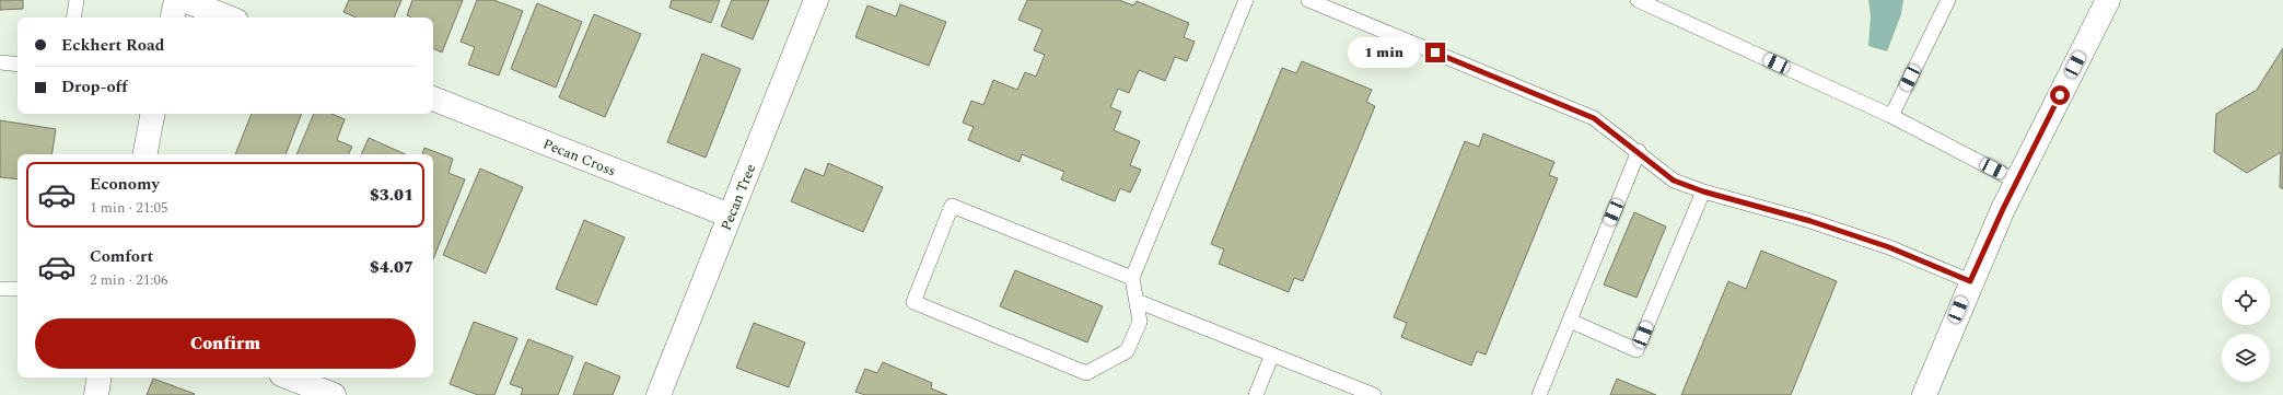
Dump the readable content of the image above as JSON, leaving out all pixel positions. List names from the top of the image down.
{
  "streets": {
    "street": ["Pecan Cross", "Pecan Tree"]
  },
  "crossings": [
    ["Pecan Cross", "Pecan Tree"]
  ],
  "page": {
    "banner": ["Eckhert Road", "Drop-off"],
    "bubble": "1 min",
    "list": [
      {
        "name": "Economy",
        "note": "1 min · 21:05",
        "value": "$3.01"
      },
      {
        "name": "Comfort",
        "note": "2 min · 21:06",
        "value": "$4.07"
      }
    ],
    "buttons": "Confirm"
  }
}
